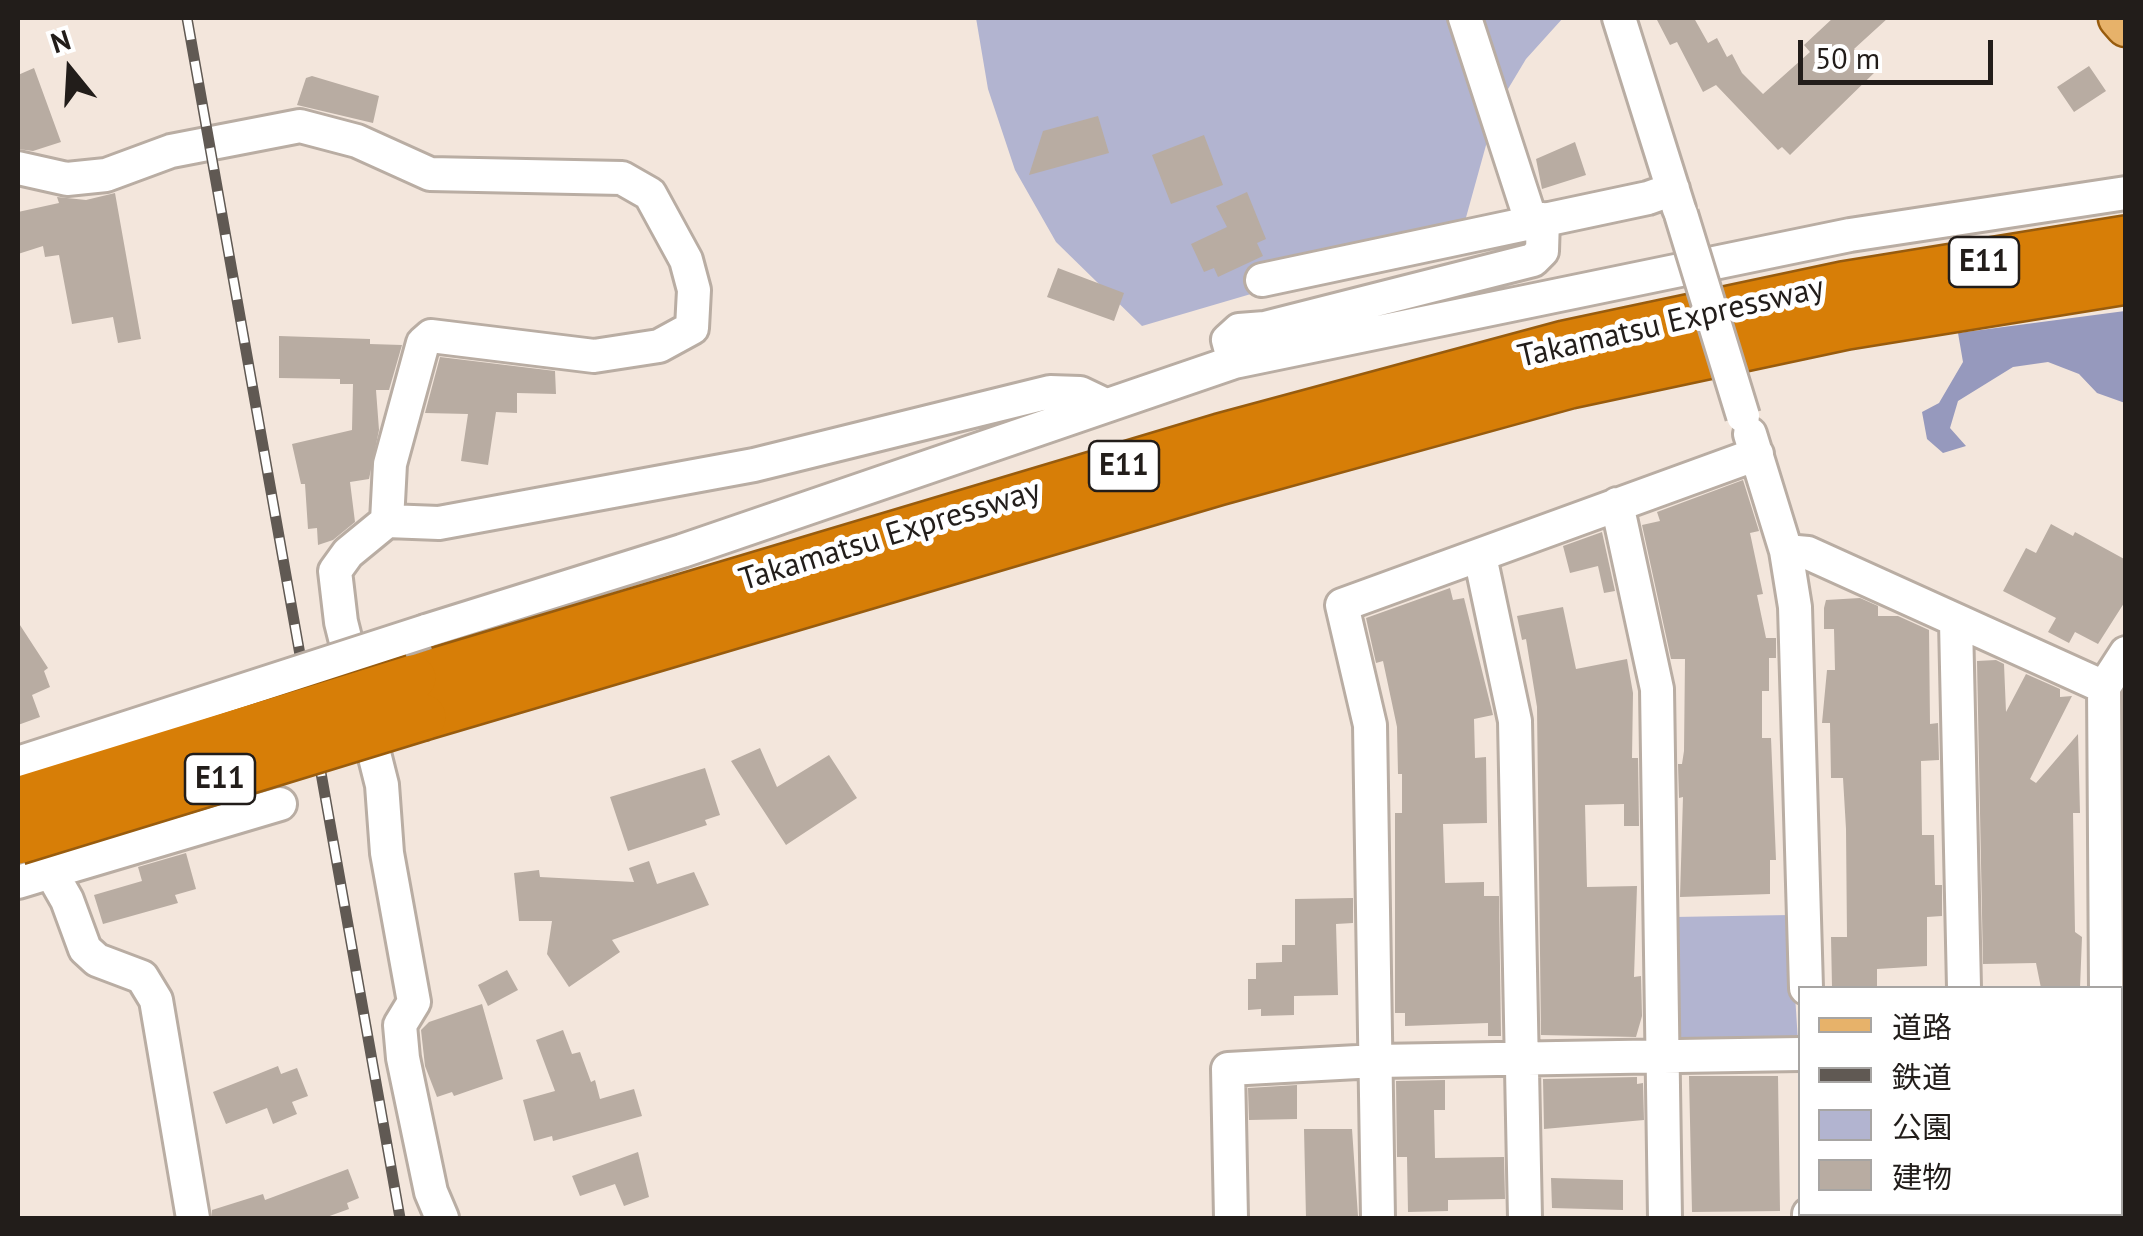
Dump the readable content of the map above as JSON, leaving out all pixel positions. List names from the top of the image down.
{
  "streets": {
    "highway": ["E11", "Takamatsu Expressway"]
  },
  "legend": [
    "道路",
    "鉄道",
    "公園",
    "建物"
  ],
  "scale_bar": "50 m",
  "north": "top"
}
